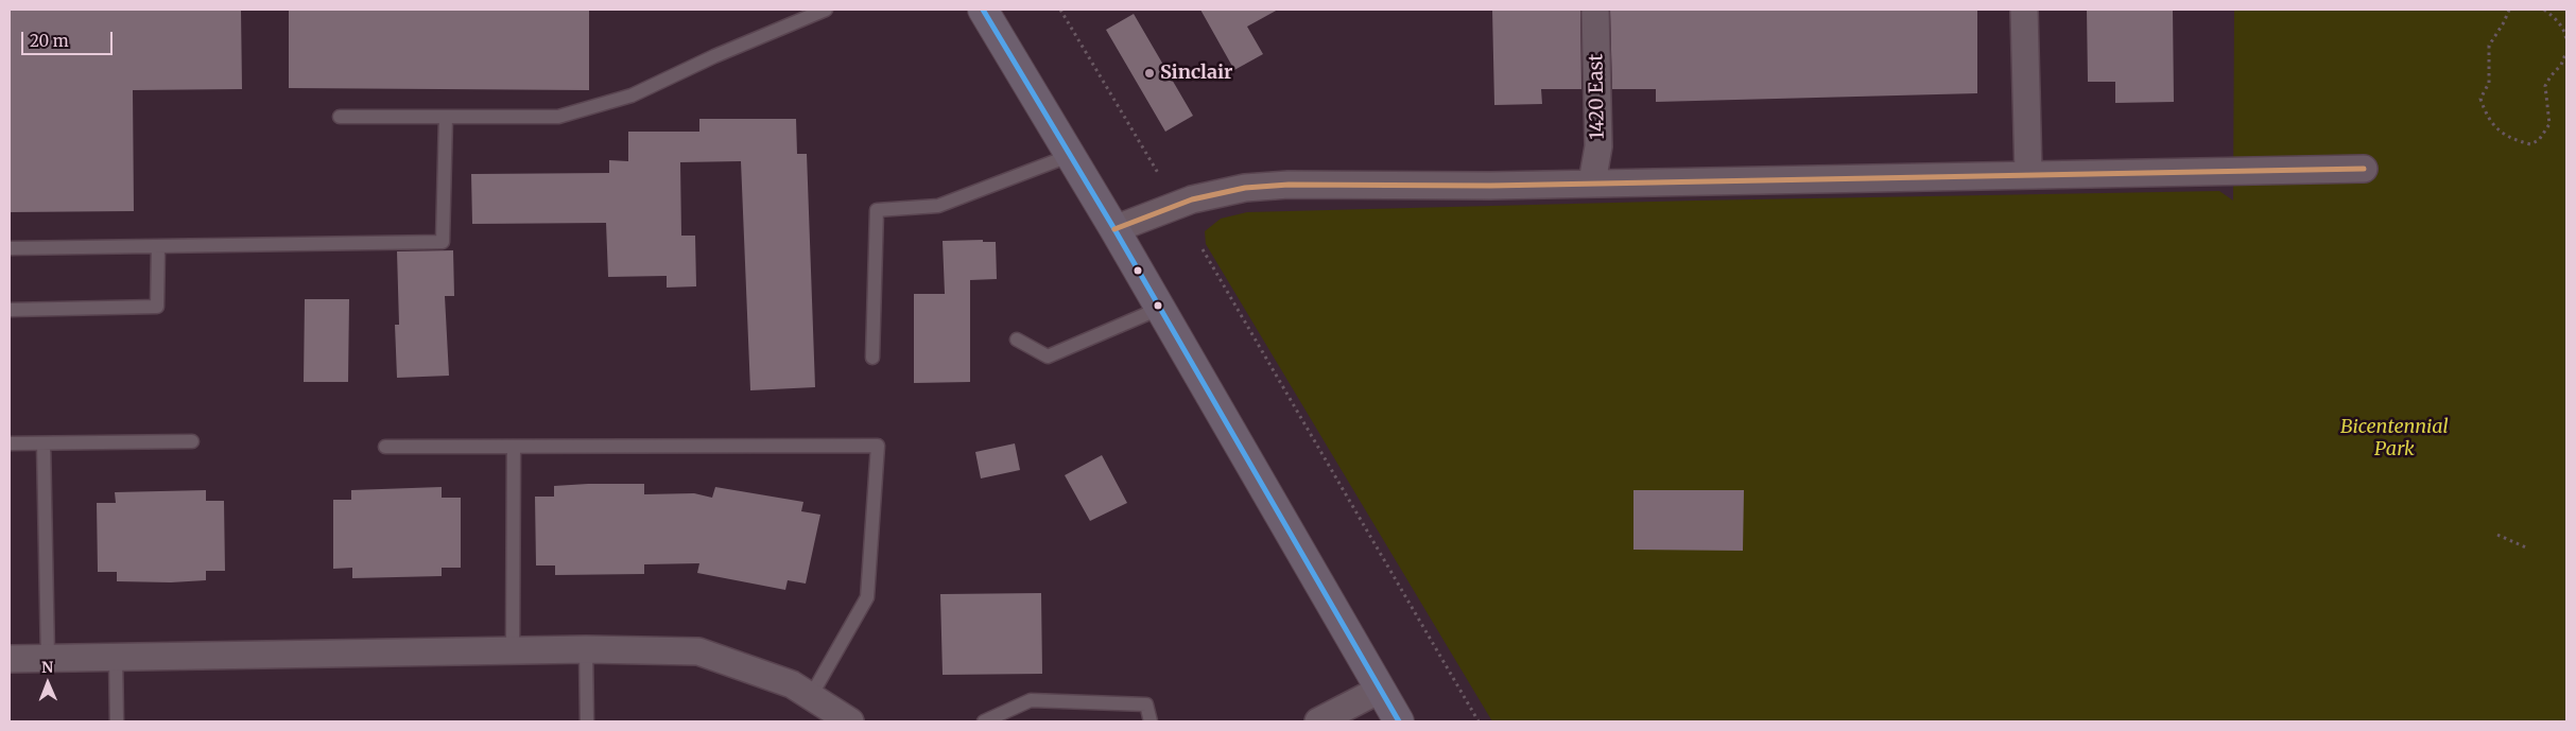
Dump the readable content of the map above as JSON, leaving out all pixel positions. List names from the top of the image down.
{
  "streets": {
    "street": ["1420 East"]
  },
  "parks": ["Bicentennial Park"],
  "places": ["Sinclair"],
  "scale_bar": "20 m",
  "north": "top"
}
